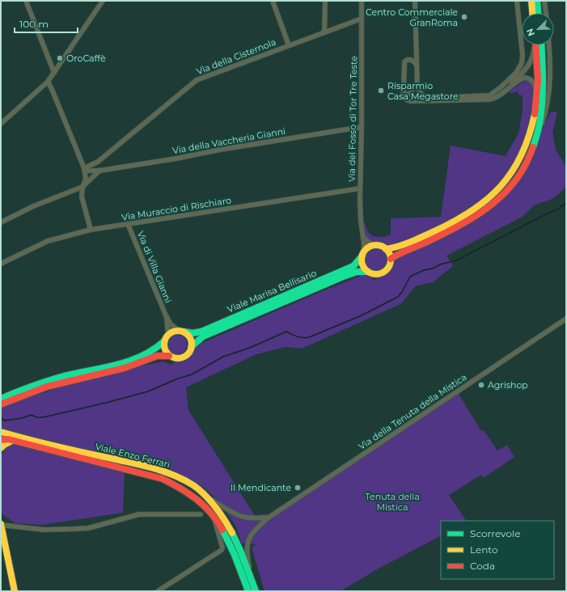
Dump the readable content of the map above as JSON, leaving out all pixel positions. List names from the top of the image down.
{
  "streets": {
    "main road": ["Viale Marisa Bellisario", "Viale Enzo Ferrari"],
    "street": [
      "Via della Cisternola",
      "Via del Fosso di Tor Tre Teste",
      "Via della Vaccheria Gianni",
      "Via Muraccio di Rischiaro",
      "Via di Villa Gianni",
      "Via della Tenuta della Mistica"
    ]
  },
  "crossings": [
    ["Via della Cisternola", "Via del Fosso di Tor Tre Teste"],
    ["Via della Cisternola", "Via della Vaccheria Gianni"],
    ["Via del Fosso di Tor Tre Teste", "Via della Vaccheria Gianni"],
    ["Via del Fosso di Tor Tre Teste", "Via Muraccio di Rischiaro"],
    ["Via del Fosso di Tor Tre Teste", "Viale Marisa Bellisario"],
    ["Via Muraccio di Rischiaro", "Via di Villa Gianni"],
    ["Via di Villa Gianni", "Viale Marisa Bellisario"],
    ["Via della Tenuta della Mistica", "Viale Enzo Ferrari"]
  ],
  "parks": ["Tenuta della Mistica"],
  "places": [
    "Centro Commerciale GranRoma",
    "OroCaffè",
    "Risparmio Casa Megastore",
    "Agrishop",
    "Il Mendicante"
  ],
  "legend": ["Scorrevole", "Lento", "Coda"],
  "scale_bar": "100 m",
  "north": "bottom left"
}
